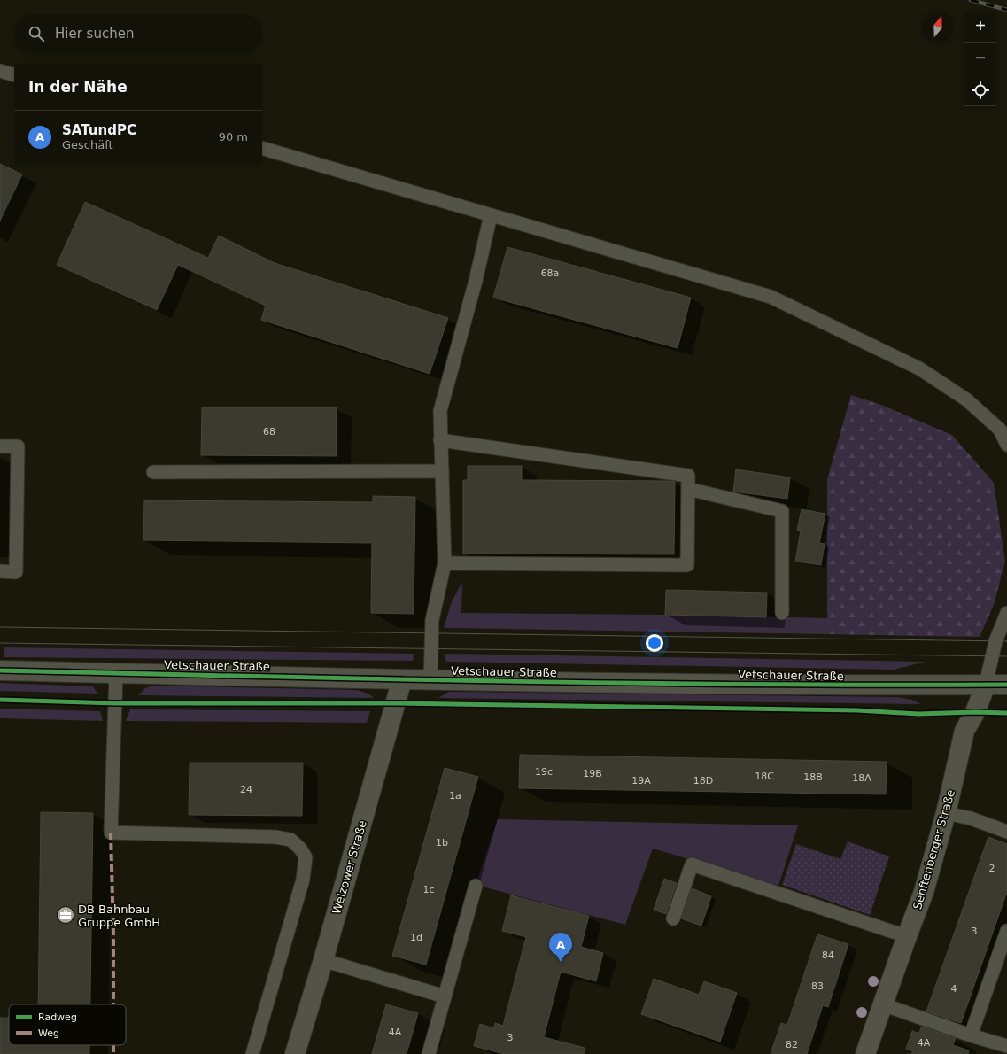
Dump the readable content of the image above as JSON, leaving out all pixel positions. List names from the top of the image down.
{
  "streets": {
    "street": ["Vetschauer Straße", "Senftenberger Straße", "Welzower Straße"]
  },
  "crossings": [
    ["Vetschauer Straße", "Senftenberger Straße"],
    ["Vetschauer Straße", "Welzower Straße"]
  ],
  "places": {
    "office": ["DB Bahnbau Gruppe GmbH"]
  },
  "house_numbers": [
    "68a",
    "68",
    "19c",
    "19B",
    "18C",
    "18B",
    "18A",
    "19A",
    "18D",
    "24",
    "1a",
    "1b",
    "2",
    "1c",
    "3",
    "1d",
    "84",
    "83",
    "4",
    "4A",
    "3",
    "4A",
    "82"
  ],
  "legend": ["Radweg", "Weg"],
  "north": "top",
  "page": {
    "map_buttons": ["+", "−"],
    "search": "Hier suchen",
    "heading": "In der Nähe",
    "list": [
      {
        "mark": "A",
        "name": "SATundPC",
        "note": "Geschäft",
        "value": "90 m"
      }
    ],
    "pins": "A"
  }
}
